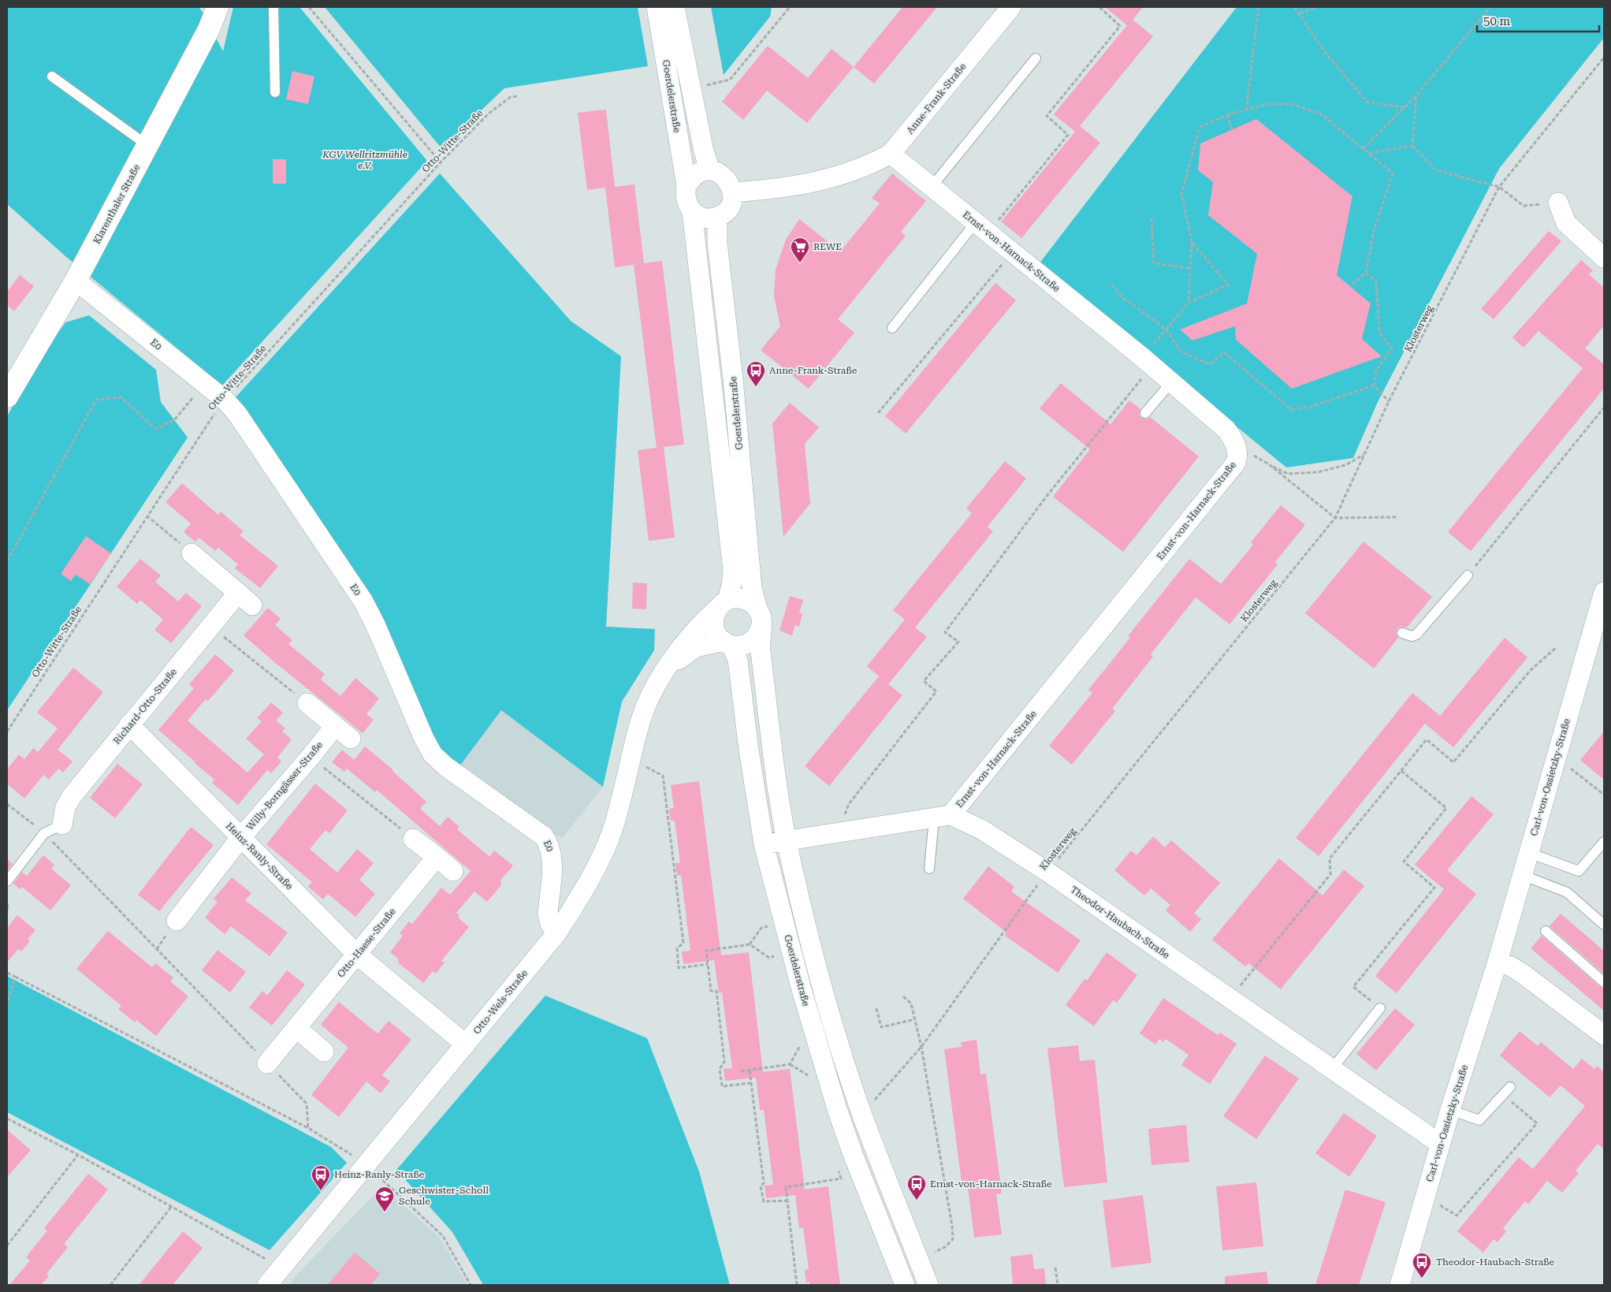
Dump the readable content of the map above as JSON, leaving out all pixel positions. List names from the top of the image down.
{
  "streets": {
    "main road": ["Klarenthaler Straße"],
    "street": [
      "Goerdelerstraße",
      "Anne-Frank-Straße",
      "Ernst-von-Harnack-Straße",
      "E0",
      "Richard-Otto-Straße",
      "Carl-von-Ossietzky-Straße",
      "Willy-Borngässer-Straße",
      "Heinz-Ranly-Straße",
      "Theodor-Haubach-Straße",
      "Otto-Haese-Straße",
      "Otto-Wels-Straße"
    ],
    "path": ["Otto-Witte-Straße", "Klosterweg"]
  },
  "crossings": [
    ["Goerdelerstraße", "Anne-Frank-Straße"],
    ["Goerdelerstraße", "Klosterweg"],
    ["Goerdelerstraße", "Otto-Wels-Straße"],
    ["Anne-Frank-Straße", "Ernst-von-Harnack-Straße"],
    ["Otto-Witte-Straße", "E0"],
    ["Klarenthaler Straße", "E0"],
    ["Ernst-von-Harnack-Straße", "Theodor-Haubach-Straße"],
    ["Klosterweg", "Theodor-Haubach-Straße"],
    ["E0", "Otto-Wels-Straße"],
    ["Richard-Otto-Straße", "Heinz-Ranly-Straße"],
    ["Carl-von-Ossietzky-Straße", "Theodor-Haubach-Straße"],
    ["Willy-Borngässer-Straße", "Heinz-Ranly-Straße"],
    ["Heinz-Ranly-Straße", "Otto-Haese-Straße"],
    ["Heinz-Ranly-Straße", "Otto-Wels-Straße"]
  ],
  "parks": ["KGV Wellritzmühle e.V."],
  "places": {
    "supermarket": ["REWE"],
    "bus stop": [
      "Anne-Frank-Straße",
      "Heinz-Ranly-Straße",
      "Ernst-von-Harnack-Straße",
      "Theodor-Haubach-Straße"
    ],
    "school or university": ["Geschwister-Scholl Schule"]
  },
  "scale_bar": "50 m"
}
